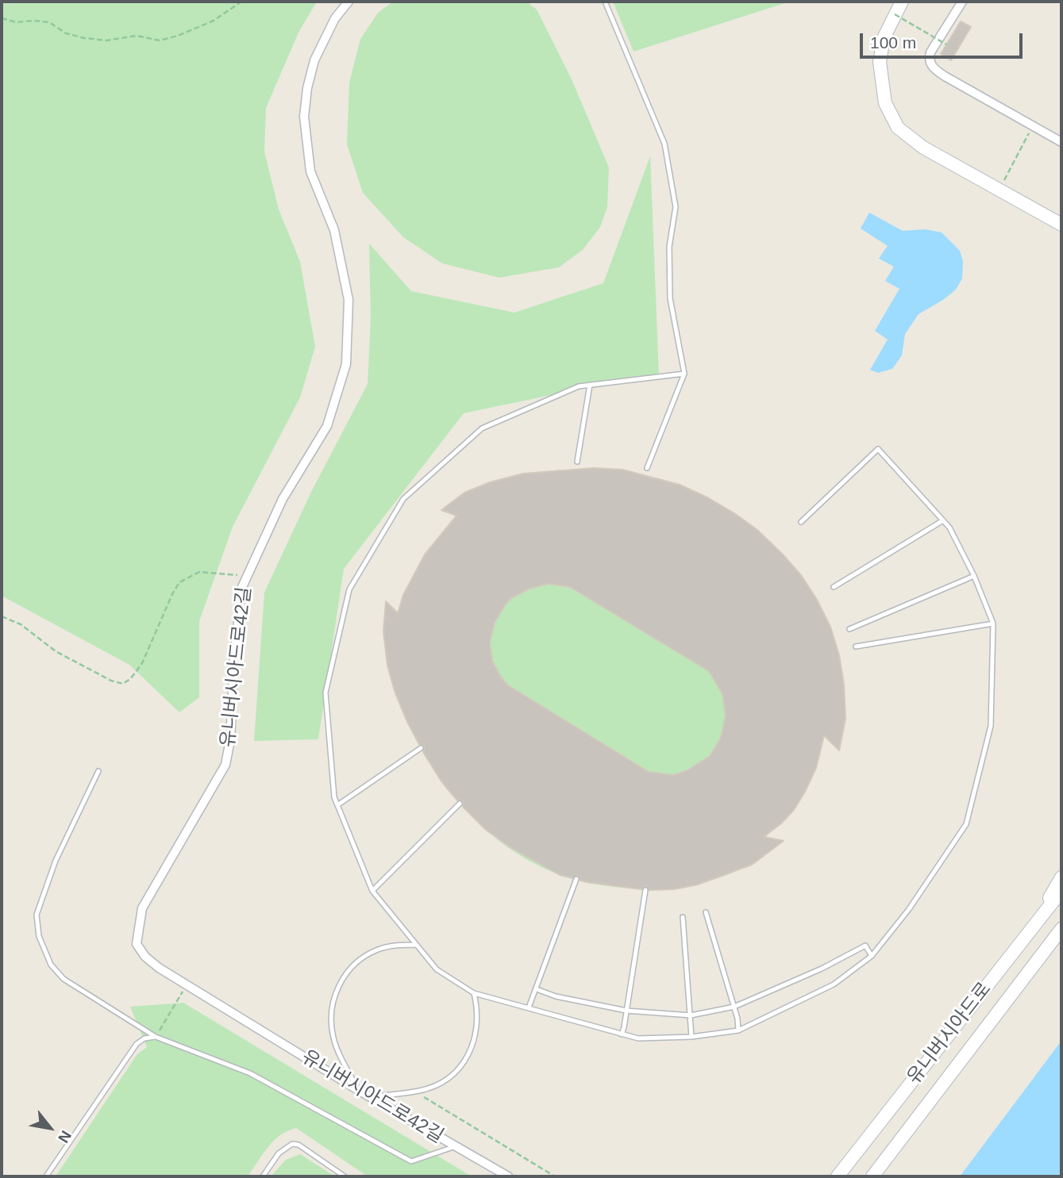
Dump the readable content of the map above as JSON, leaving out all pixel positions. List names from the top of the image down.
{
  "streets": {
    "main road": ["유니버시아드로"],
    "street": ["유니버시아드로42길"]
  },
  "scale_bar": "100 m",
  "north": "bottom right"
}
